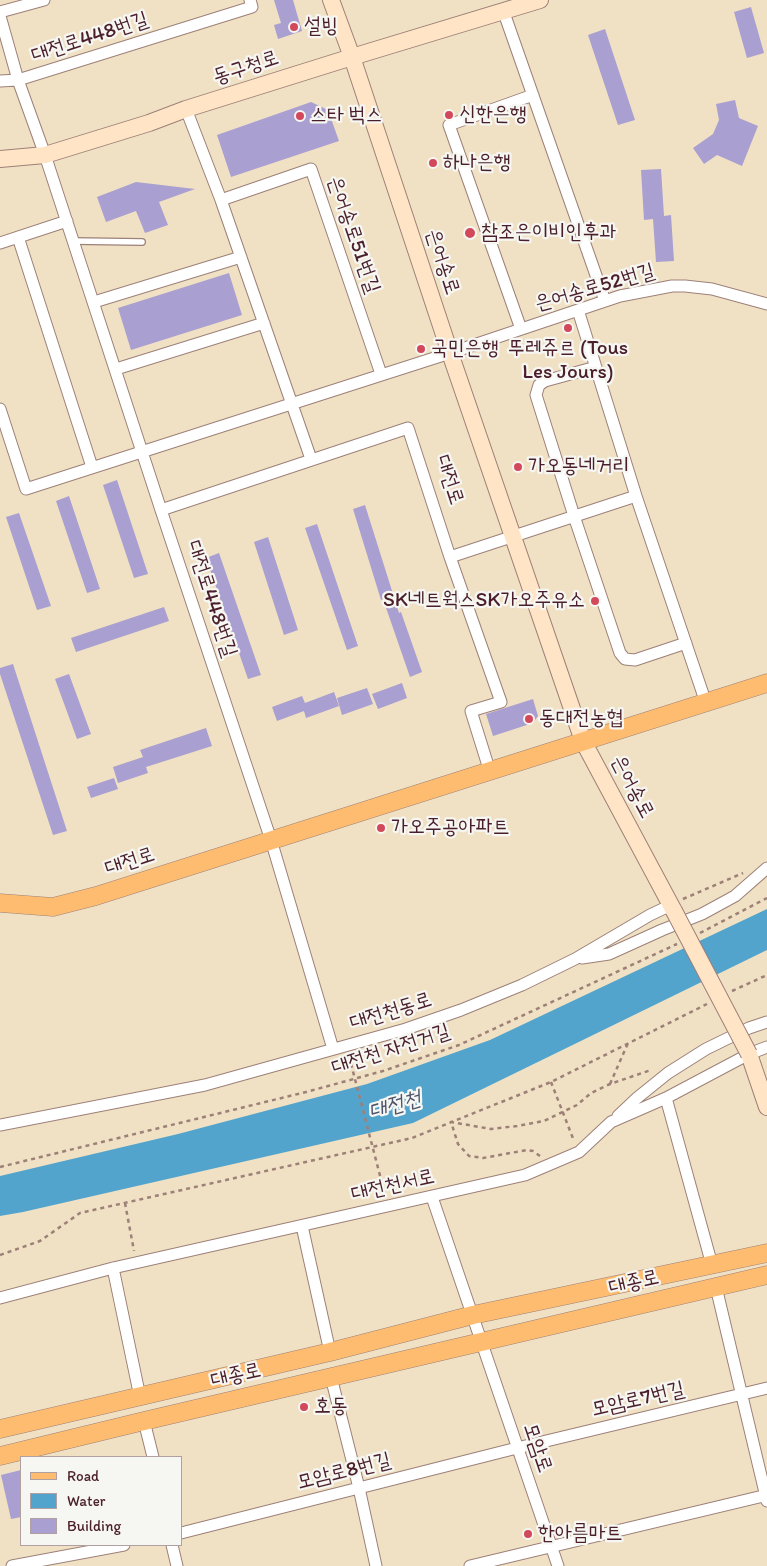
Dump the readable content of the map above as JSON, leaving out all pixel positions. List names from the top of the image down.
{
  "streets": {
    "main road": [
      "동구청로",
      "은어송로",
      "대전로",
      "대종로"
    ],
    "street": [
      "대전로448번길",
      "은어송로51번길",
      "은어송로52번길",
      "대전천동로",
      "대전천서로",
      "모암로7번길",
      "모암로",
      "모암로8번길"
    ],
    "path": ["대전천 자전거길"]
  },
  "crossings": [
    ["대전로448번길", "동구청로"],
    ["대전로448번길", "대전로"],
    ["동구청로", "은어송로"],
    ["은어송로", "은어송로52번길"],
    ["은어송로", "대전로"],
    ["은어송로", "대전천동로"],
    ["은어송로", "대전천서로"],
    ["대종로", "모암로"],
    ["모암로7번길", "모암로"],
    ["모암로7번길", "모암로8번길"],
    ["모암로", "모암로8번길"]
  ],
  "water": ["대전천"],
  "places": [
    "설빙",
    "신한은행",
    "스타 벅스",
    "하나은행",
    "참조은이비인후과",
    "뚜레쥬르 (Tous Les Jours)",
    "국민은행",
    "가오동네거리",
    "SK네트웍스SK가오주유소",
    "동대전농협",
    "가오주공아파트",
    "호동",
    "한아름마트"
  ],
  "legend": ["Road", "Water", "Building"]
}
